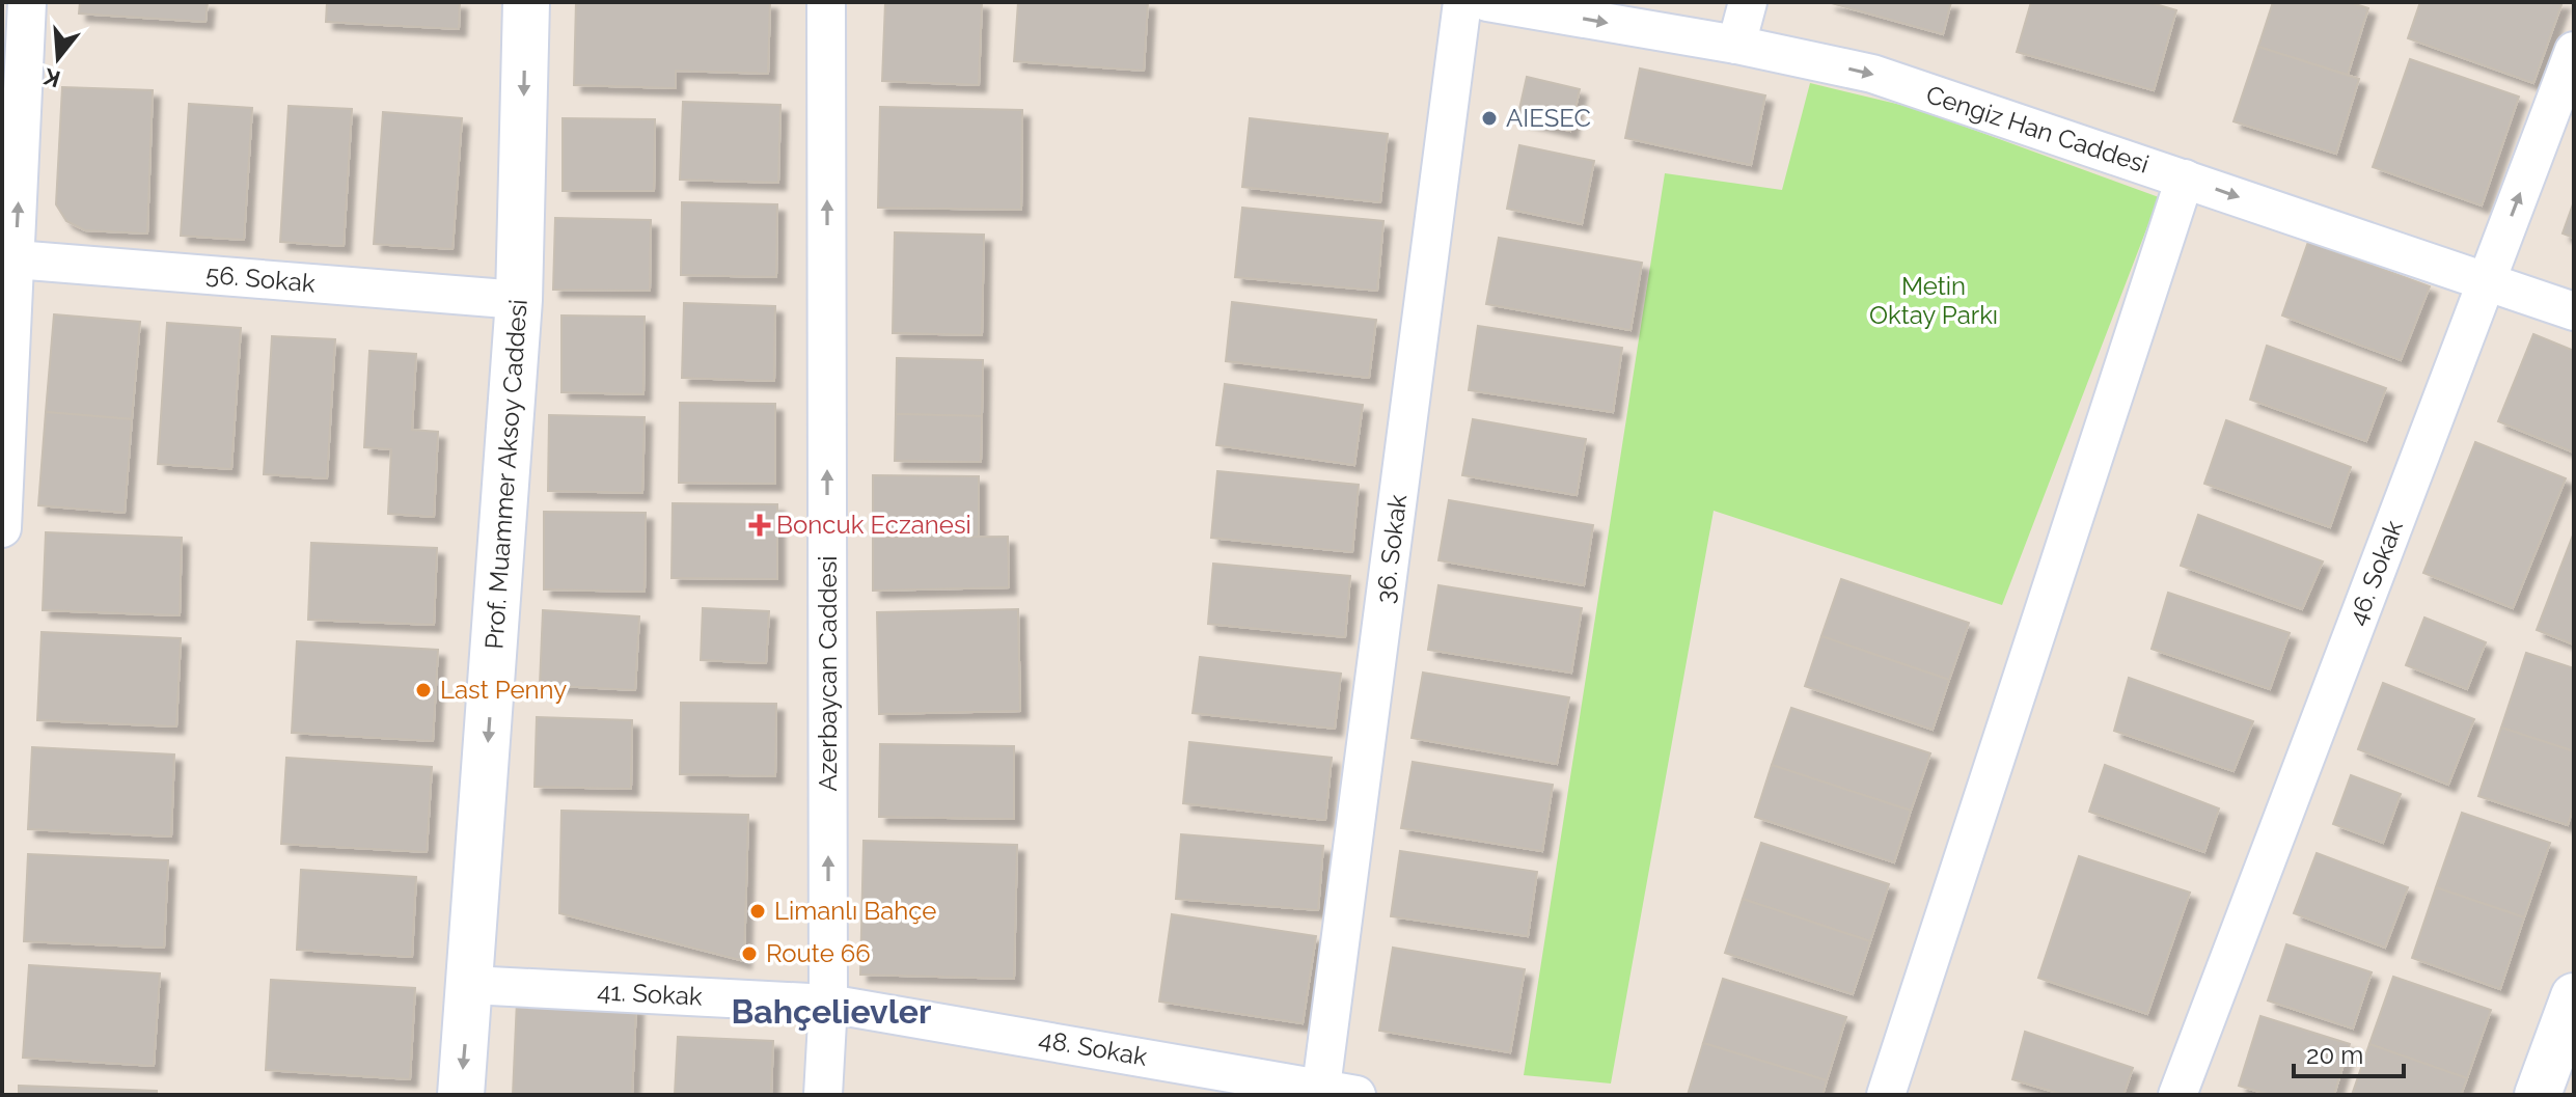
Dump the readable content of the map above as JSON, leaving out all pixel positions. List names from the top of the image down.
{
  "streets": {
    "street": [
      "Cengiz Han Caddesi",
      "56. Sokak",
      "Prof. Muammer Aksoy Caddesi",
      "36. Sokak",
      "46. Sokak",
      "Azerbaycan Caddesi",
      "41. Sokak",
      "48. Sokak"
    ]
  },
  "crossings": [
    ["Cengiz Han Caddesi", "46. Sokak"],
    ["56. Sokak", "Prof. Muammer Aksoy Caddesi"],
    ["Prof. Muammer Aksoy Caddesi", "41. Sokak"],
    ["36. Sokak", "48. Sokak"],
    ["Azerbaycan Caddesi", "41. Sokak"],
    ["Azerbaycan Caddesi", "48. Sokak"],
    ["41. Sokak", "48. Sokak"]
  ],
  "one_way": ["Cengiz Han Caddesi", "Prof. Muammer Aksoy Caddesi", "Azerbaycan Caddesi"],
  "districts": ["Bahçelievler"],
  "parks": ["Metin Oktay Parkı"],
  "places": {
    "other": [
      "AIESEC",
      "Last Penny",
      "Limanlı Bahçe",
      "Route 66"
    ],
    "health": ["Boncuk Eczanesi"]
  },
  "scale_bar": "20 m",
  "north": "bottom"
}
